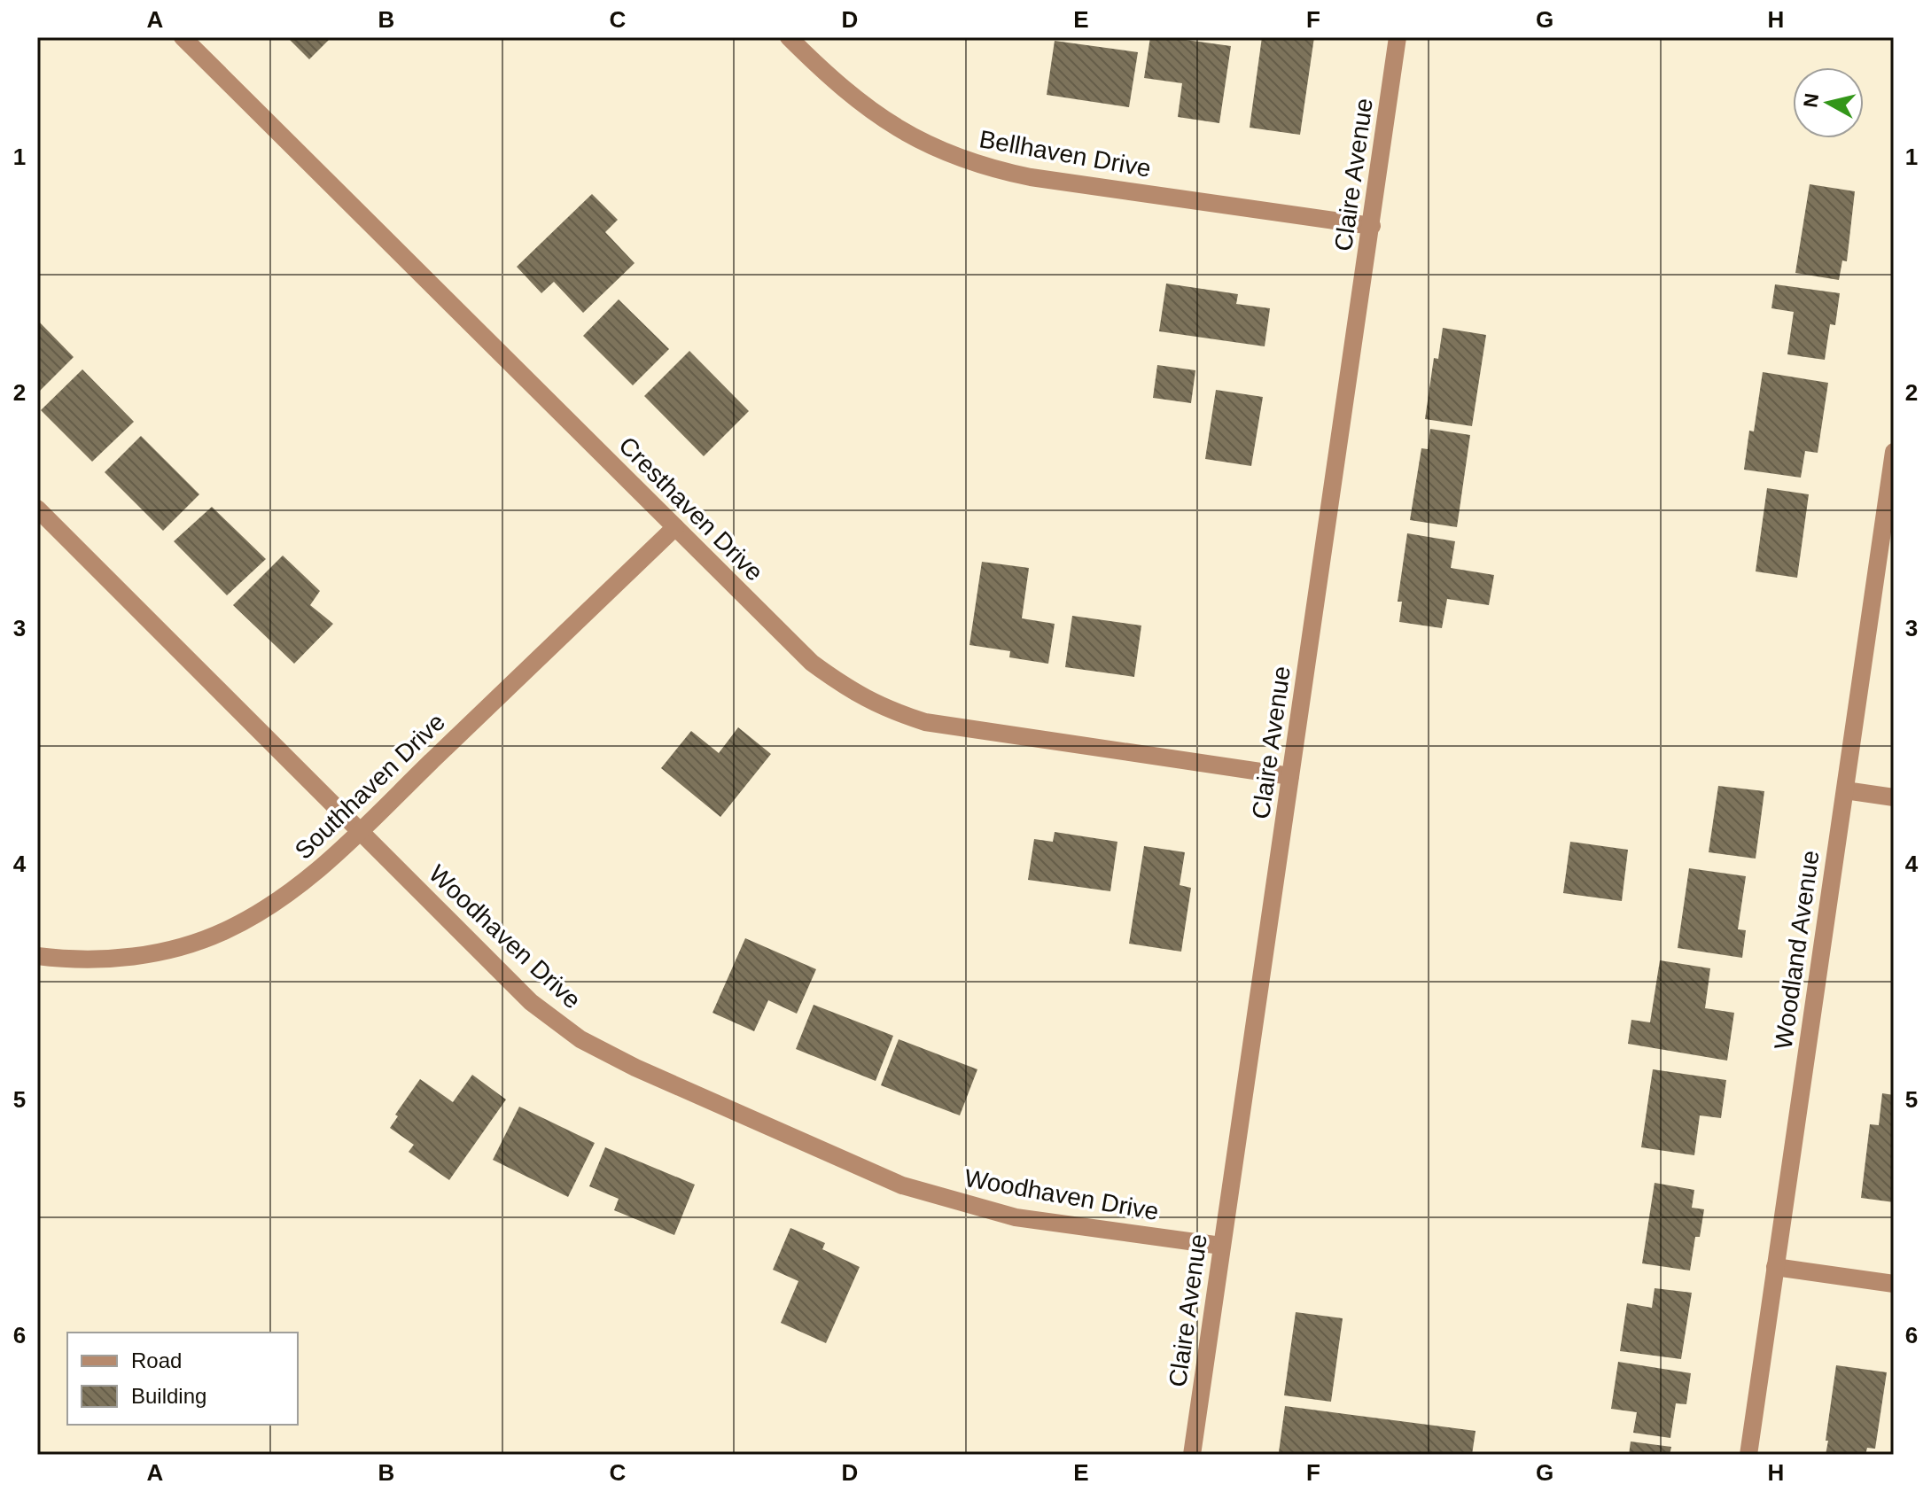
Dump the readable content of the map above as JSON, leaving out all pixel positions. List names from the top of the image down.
{
  "streets": {
    "street": [
      "Bellhaven Drive",
      "Claire Avenue",
      "Cresthaven Drive",
      "Southhaven Drive",
      "Woodhaven Drive",
      "Woodland Avenue"
    ]
  },
  "crossings": [
    ["Bellhaven Drive", "Claire Avenue"],
    ["Claire Avenue", "Cresthaven Drive"],
    ["Claire Avenue", "Woodhaven Drive"],
    ["Cresthaven Drive", "Southhaven Drive"],
    ["Southhaven Drive", "Woodhaven Drive"]
  ],
  "legend": ["Road", "Building"],
  "north": "left",
  "grid": {
    "columns": [
      "A",
      "B",
      "C",
      "D",
      "E",
      "F",
      "G",
      "H"
    ],
    "rows": [
      "1",
      "2",
      "3",
      "4",
      "5",
      "6"
    ]
  }
}
